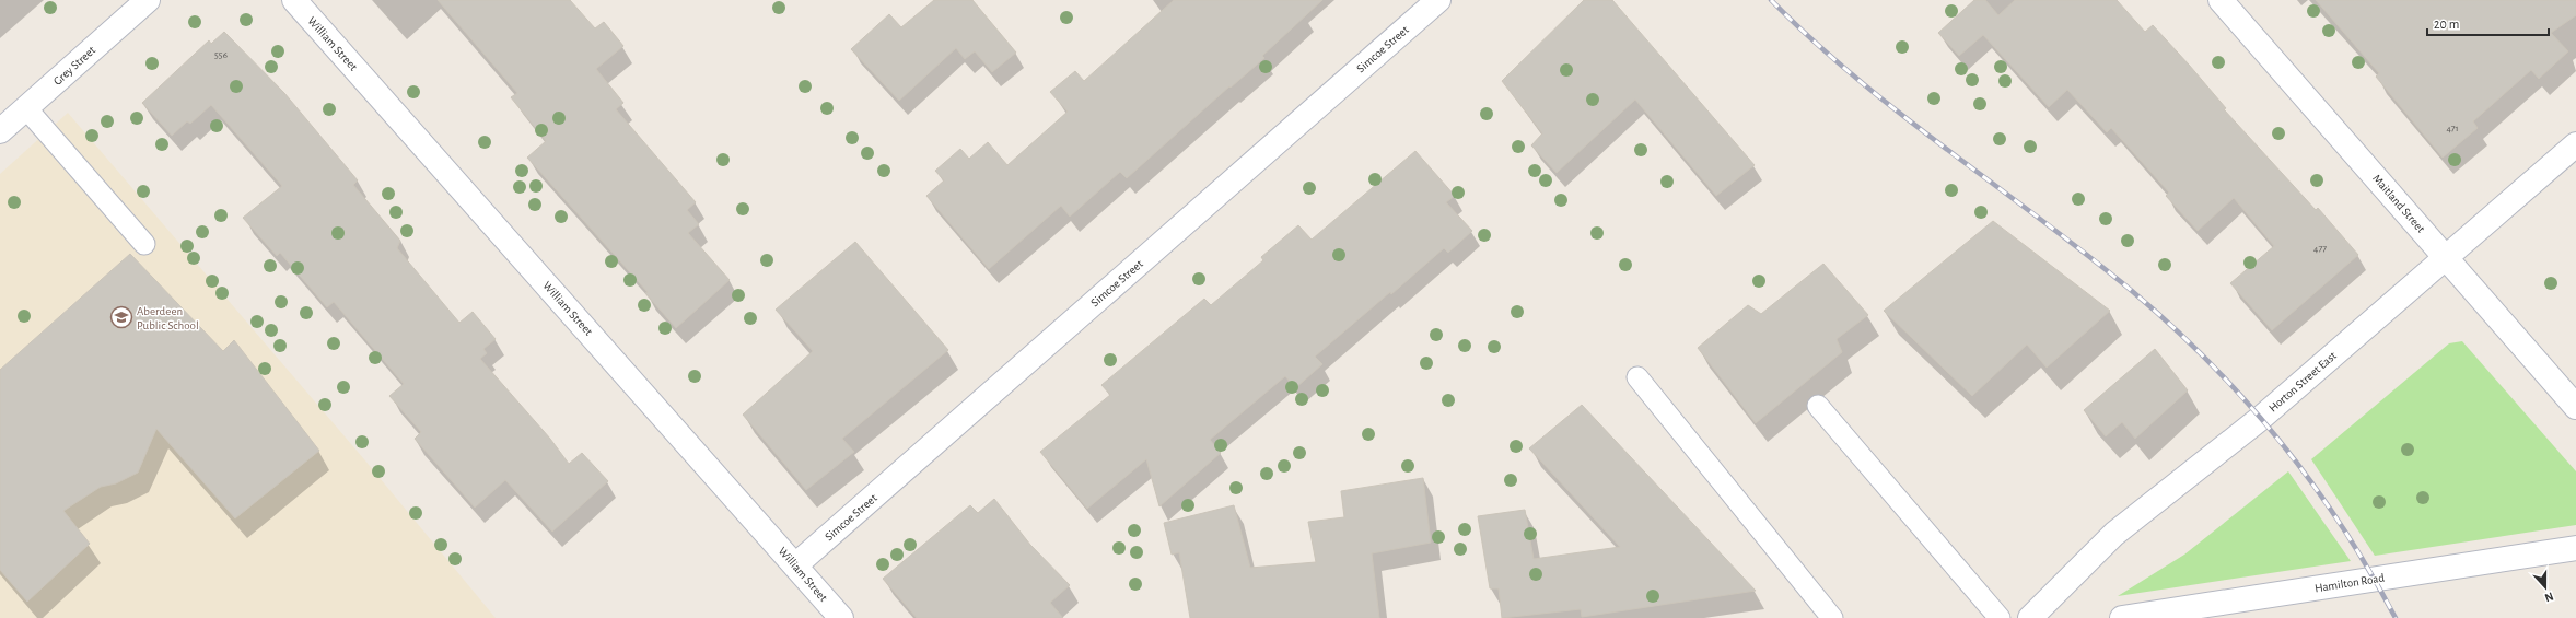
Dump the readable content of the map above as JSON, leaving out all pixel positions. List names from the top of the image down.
{
  "streets": {
    "street": [
      "William Street",
      "Simcoe Street",
      "Grey Street",
      "Maitland Street",
      "Horton Street East",
      "Hamilton Road"
    ]
  },
  "crossings": [
    ["William Street", "Simcoe Street"],
    ["Maitland Street", "Horton Street East"]
  ],
  "places": {
    "school or university": ["Aberdeen Public School"]
  },
  "house_numbers": ["556", "471", "477"],
  "scale_bar": "20 m",
  "north": "bottom"
}
